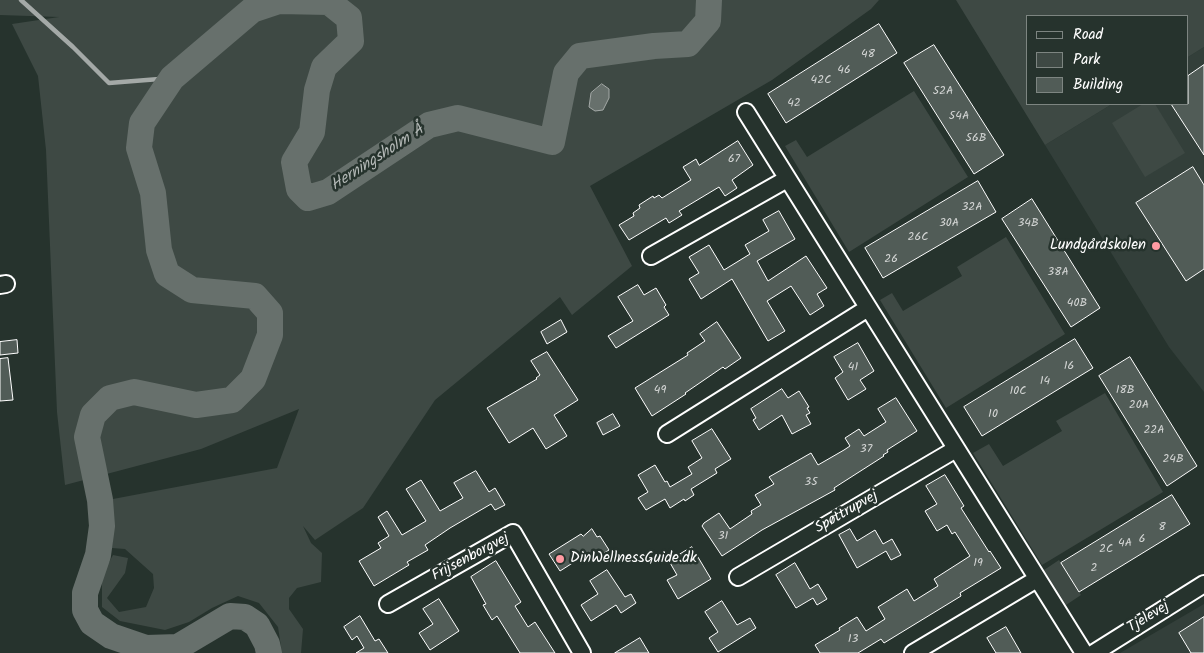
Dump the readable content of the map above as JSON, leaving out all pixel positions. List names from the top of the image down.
{
  "streets": {
    "street": ["Spøttrupvej", "Frijsenborgvej", "Tjelevej"]
  },
  "water": ["Herningsholm Å"],
  "places": ["Lundgårdskolen", "DinWellnessGuide.dk"],
  "house_numbers": [
    "48",
    "46",
    "42C",
    "52A",
    "42",
    "54A",
    "56B",
    "67",
    "32A",
    "30A",
    "34B",
    "26C",
    "26",
    "38A",
    "40B",
    "16",
    "41",
    "14",
    "49",
    "18B",
    "10C",
    "20A",
    "10",
    "22A",
    "37",
    "24B",
    "35",
    "8",
    "31",
    "6",
    "4A",
    "2C",
    "19",
    "2",
    "13"
  ],
  "legend": ["Road", "Park", "Building"]
}
